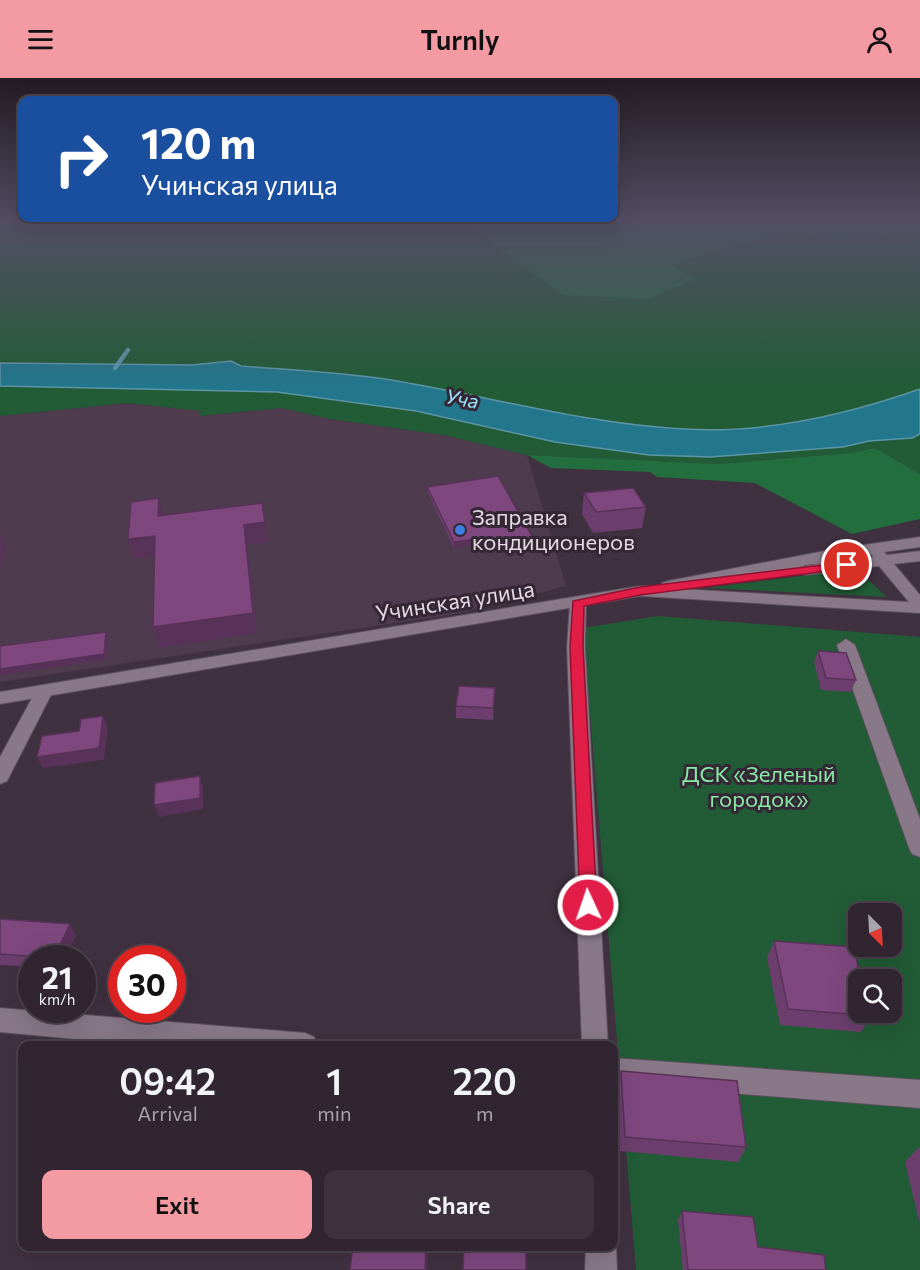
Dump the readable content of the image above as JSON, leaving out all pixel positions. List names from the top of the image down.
{
  "streets": {
    "street": ["Учинская улица"]
  },
  "water": ["Уча"],
  "parks": ["ДСК «Зеленый городок»"],
  "places": ["Заправка кондиционеров"],
  "north": "bottom right",
  "page": {
    "header": "Turnly",
    "turn": ["120 m", "Учинская улица"],
    "speed": "21 km/h",
    "limit": "30",
    "eta": [
      "09:42",
      "Arrival",
      "1",
      "min",
      "220",
      "m"
    ],
    "buttons": ["Exit", "Share"]
  }
}
